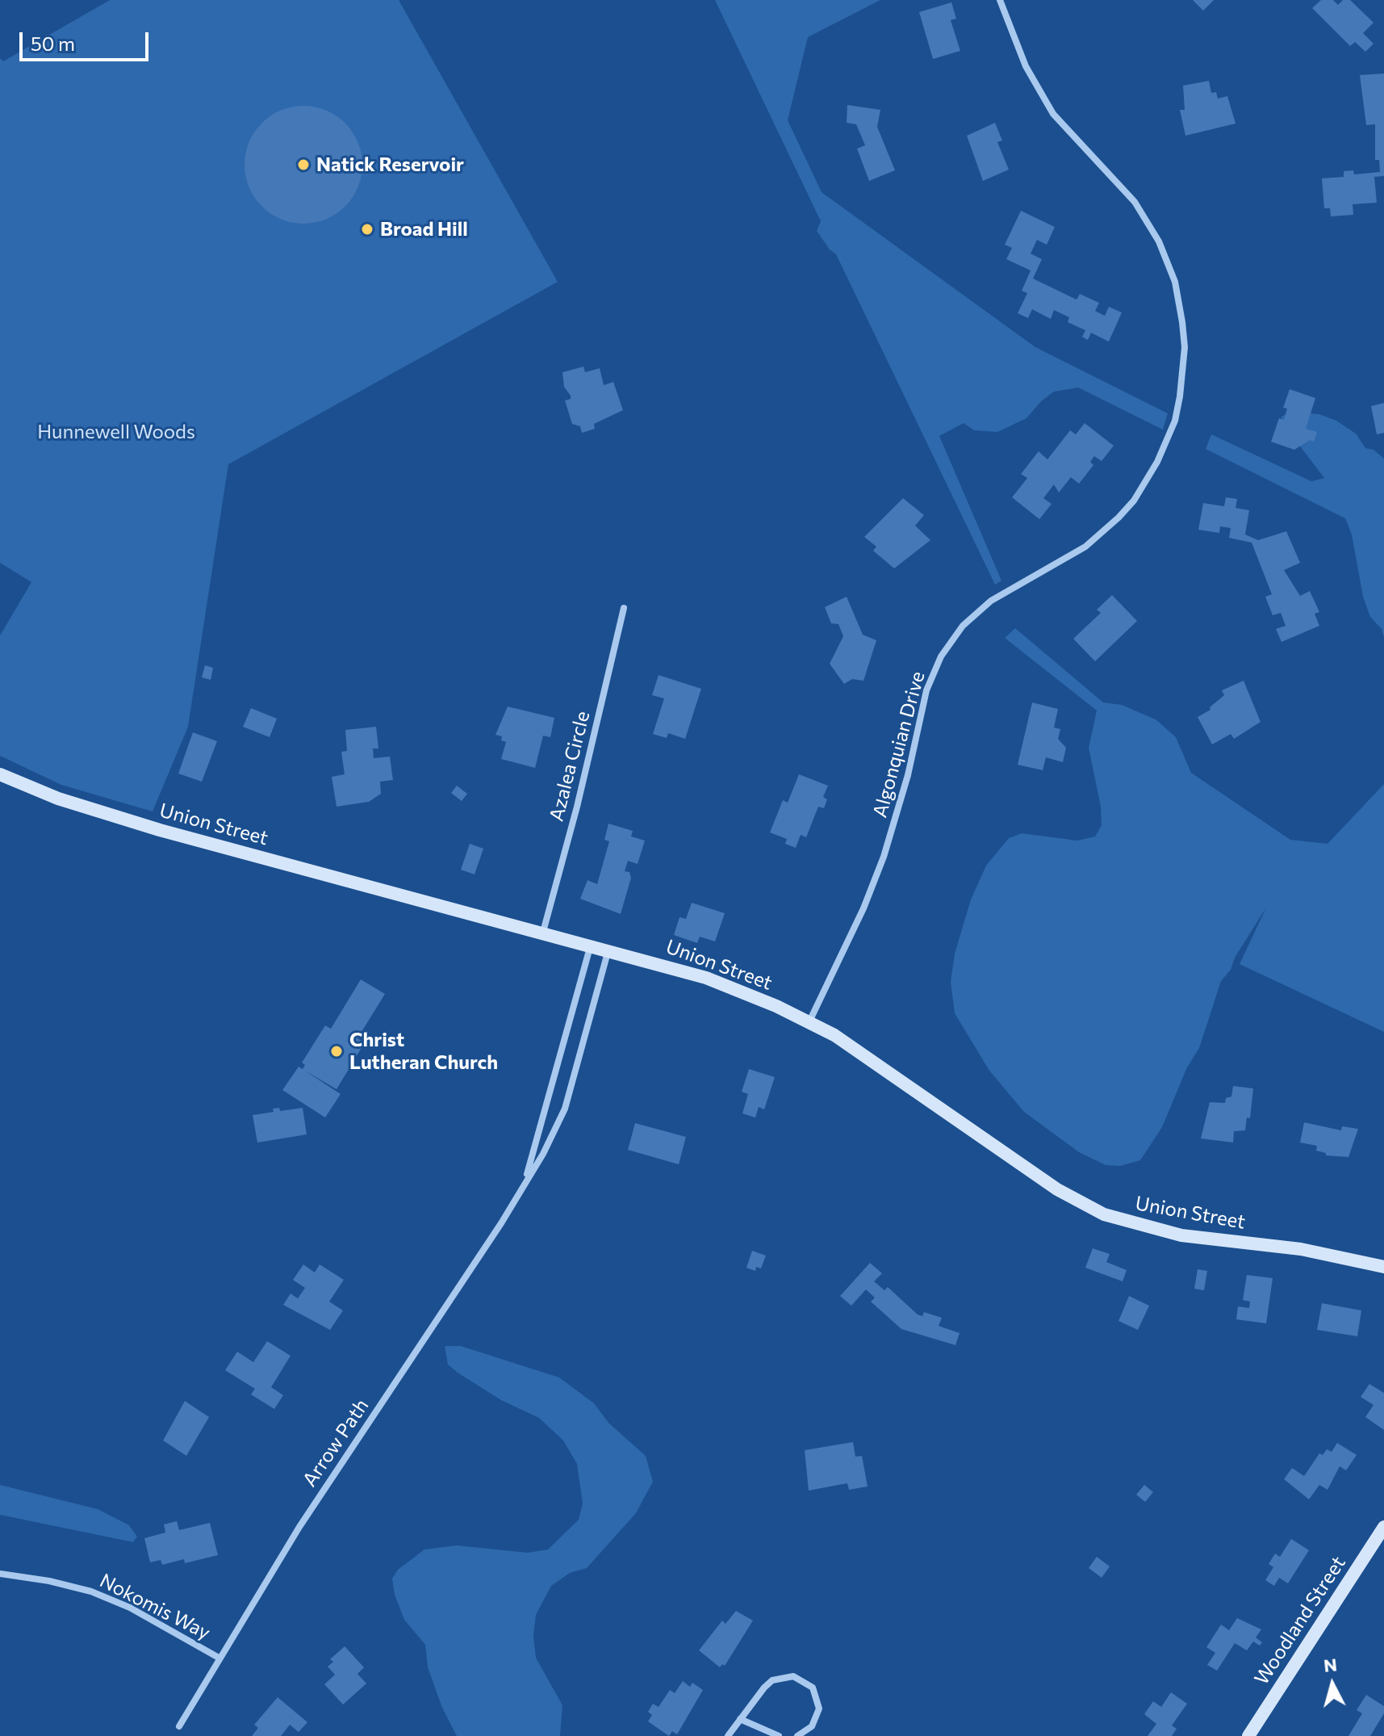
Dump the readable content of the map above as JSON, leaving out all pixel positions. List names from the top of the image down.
{
  "streets": {
    "street": [
      "Algonquian Drive",
      "Azalea Circle",
      "Union Street",
      "Arrow Path",
      "Nokomis Way",
      "Woodland Street"
    ]
  },
  "crossings": [
    ["Algonquian Drive", "Union Street"],
    ["Azalea Circle", "Union Street"],
    ["Union Street", "Arrow Path"],
    ["Arrow Path", "Nokomis Way"]
  ],
  "parks": ["Hunnewell Woods"],
  "places": ["Natick Reservoir", "Broad Hill", "Christ Lutheran Church"],
  "scale_bar": "50 m",
  "north": "top"
}
